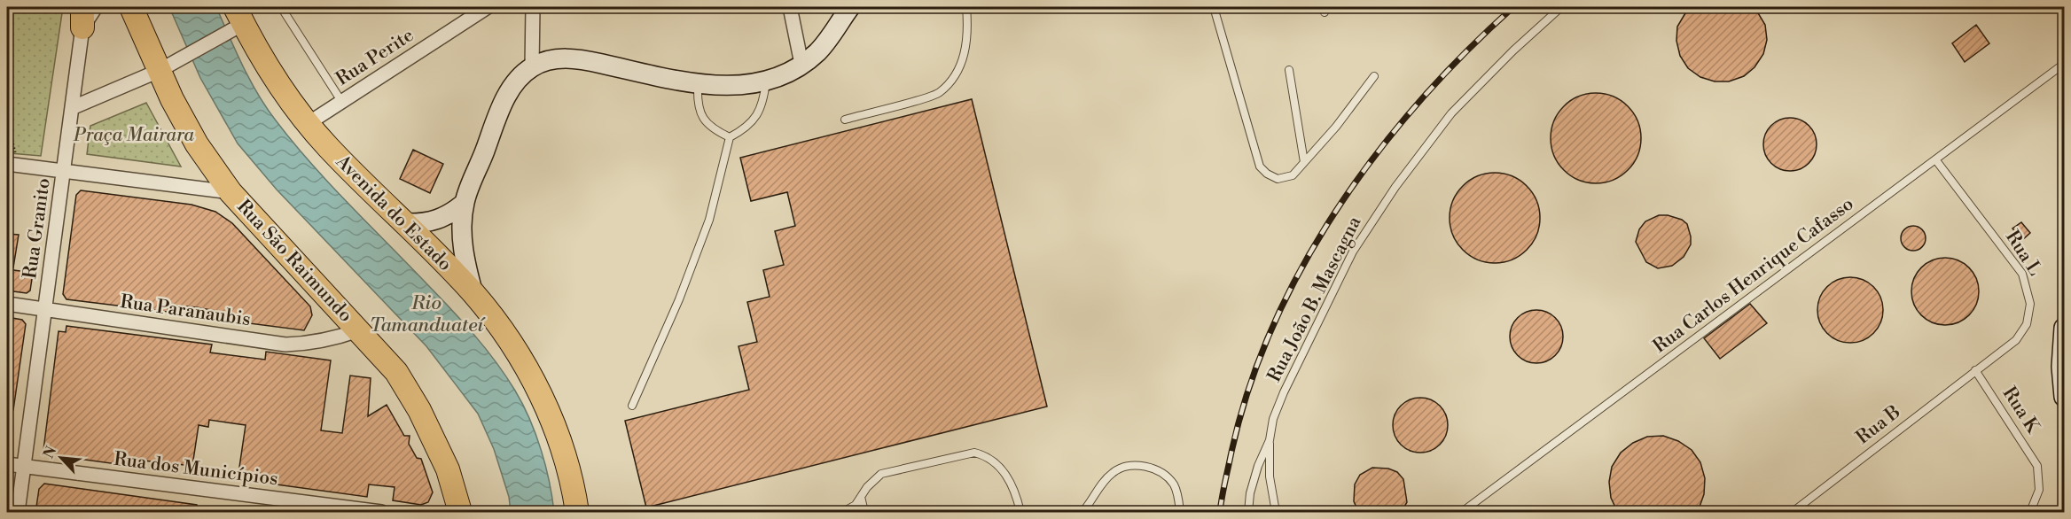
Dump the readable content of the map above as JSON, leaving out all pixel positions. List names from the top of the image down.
{
  "streets": {
    "highway": ["Avenida do Estado", "Rua São Raimundo"],
    "street": [
      "Rua Perite",
      "Rua Granito",
      "Rua Paranaubis",
      "Rua dos Municípios"
    ],
    "lane": [
      "Rua L",
      "Rua Carlos Henrique Cafasso",
      "Rua João B. Mascagna",
      "Rua K",
      "Rua B"
    ]
  },
  "crossings": [
    ["Rua Perite", "Avenida do Estado"],
    ["Rua Granito", "Rua Paranaubis"],
    ["Rua Granito", "Rua dos Municípios"],
    ["Rua L", "Rua Carlos Henrique Cafasso"],
    ["Rua L", "Rua B"],
    ["Rua São Raimundo", "Rua Paranaubis"],
    ["Rua K", "Rua B"]
  ],
  "water": ["Rio Tamanduateí"],
  "parks": ["Praça Mairara"],
  "north": "top left"
}
